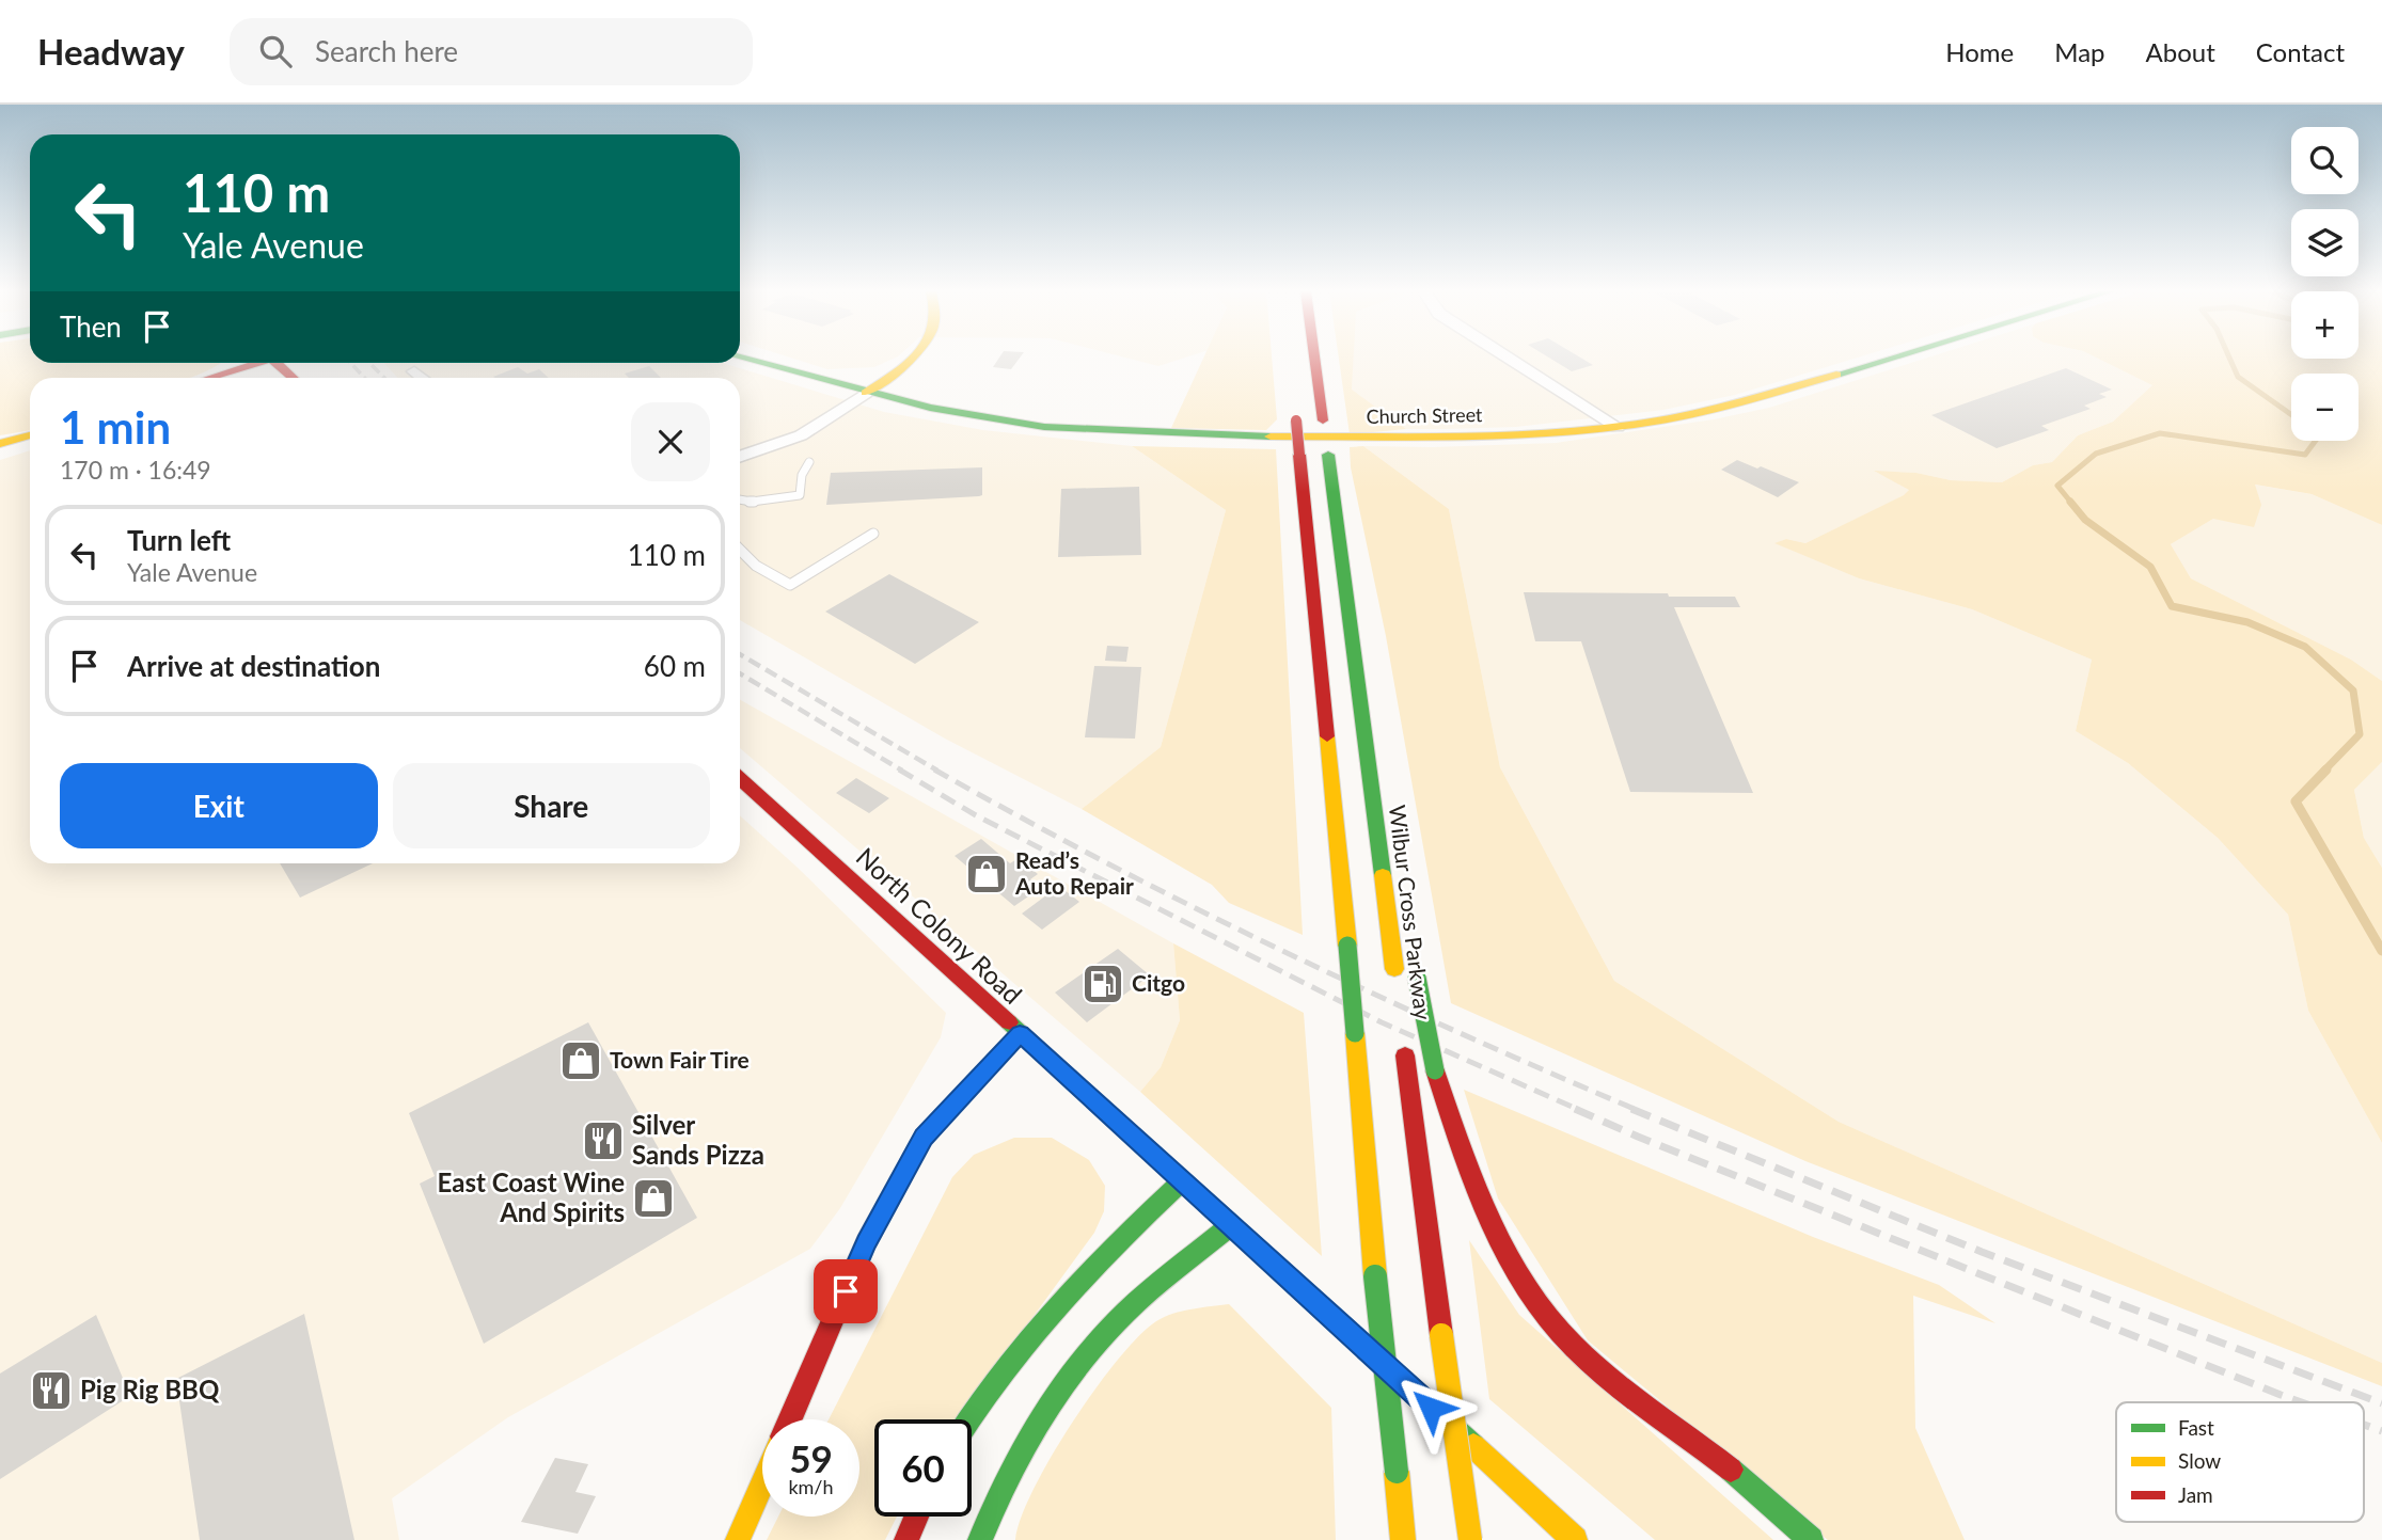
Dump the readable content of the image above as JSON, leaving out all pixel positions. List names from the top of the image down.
{
  "streets": {
    "main road": ["Church Street", "Wilbur Cross Parkway", "North Colony Road"]
  },
  "places": {
    "shop": ["Read’s Auto Repair", "Town Fair Tire", "East Coast Wine And Spirits"],
    "fuel station": ["Citgo"],
    "restaurant": ["Silver Sands Pizza", "Pig Rig BBQ"]
  },
  "legend": ["Fast", "Slow", "Jam"],
  "page": {
    "header": "Headway",
    "search": "Search here",
    "nav": [
      "Home",
      "Map",
      "About",
      "Contact"
    ],
    "map_buttons": ["+", "−"],
    "turn": ["110 m", "Yale Avenue"],
    "then": "Then",
    "heading": ["1 min", "170 m · 16:49"],
    "list": [
      {
        "name": "Turn left",
        "note": "Yale Avenue",
        "value": "110 m"
      },
      {
        "name": "Arrive at destination",
        "value": "60 m"
      }
    ],
    "buttons": ["Exit", "Share"],
    "speed": "59 km/h",
    "limit": "60"
  }
}
